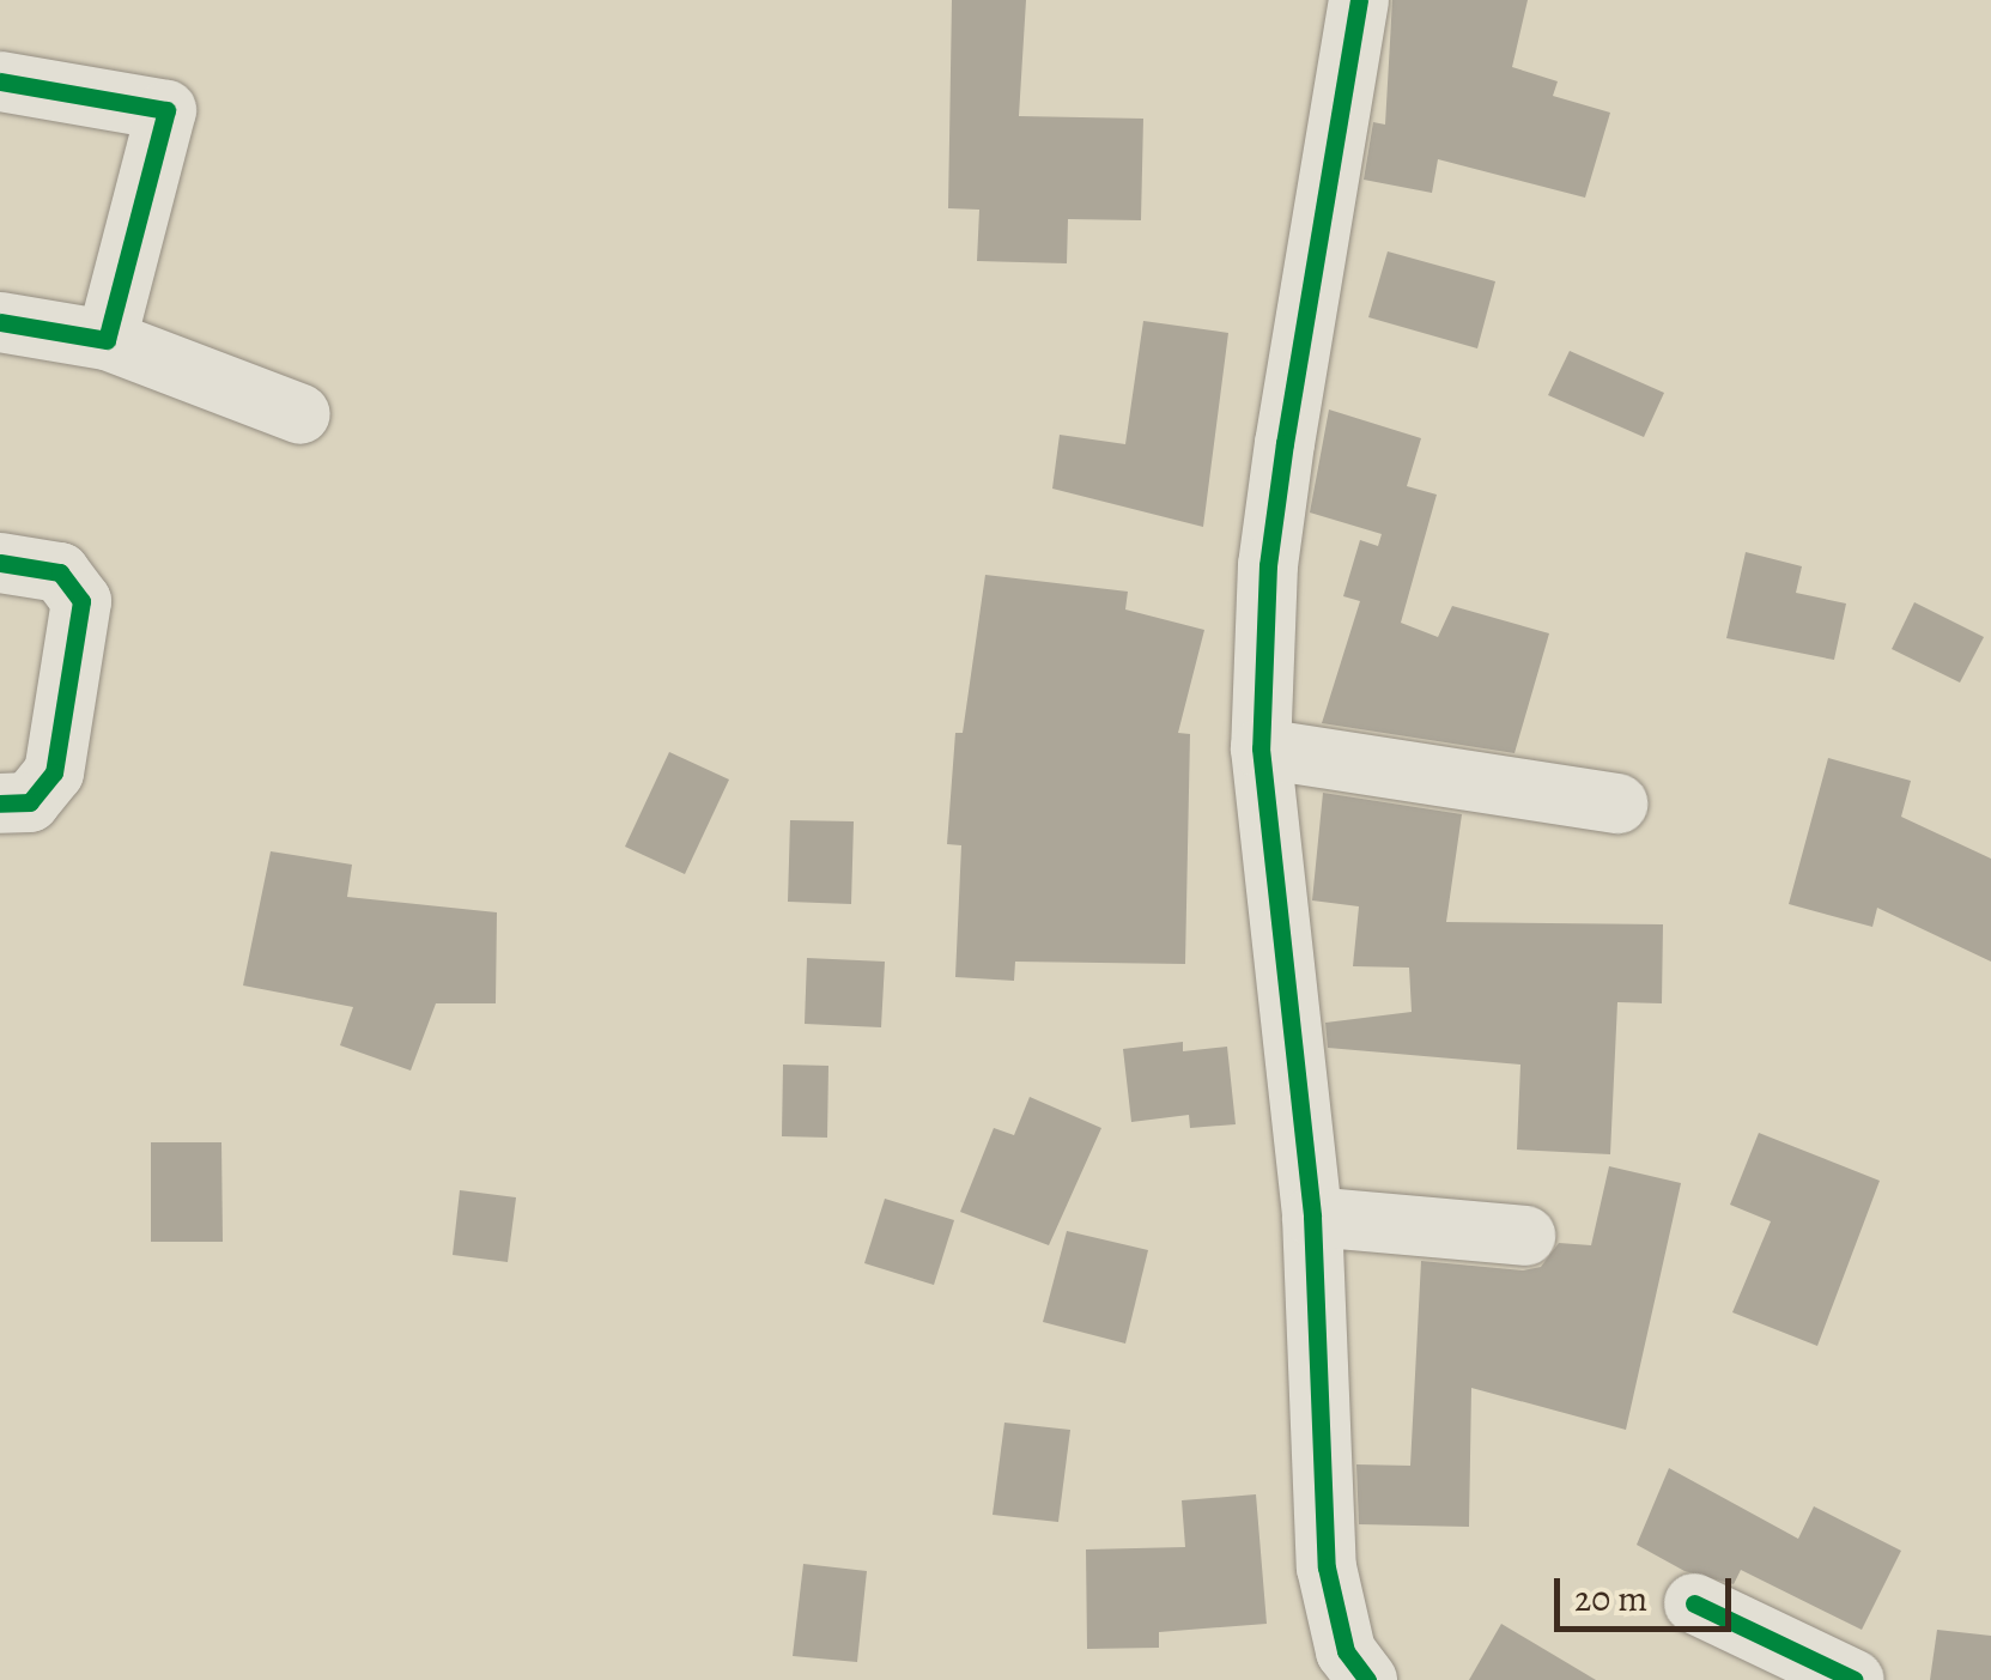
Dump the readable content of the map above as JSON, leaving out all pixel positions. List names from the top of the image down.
{
  "scale_bar": "20 m"
}
